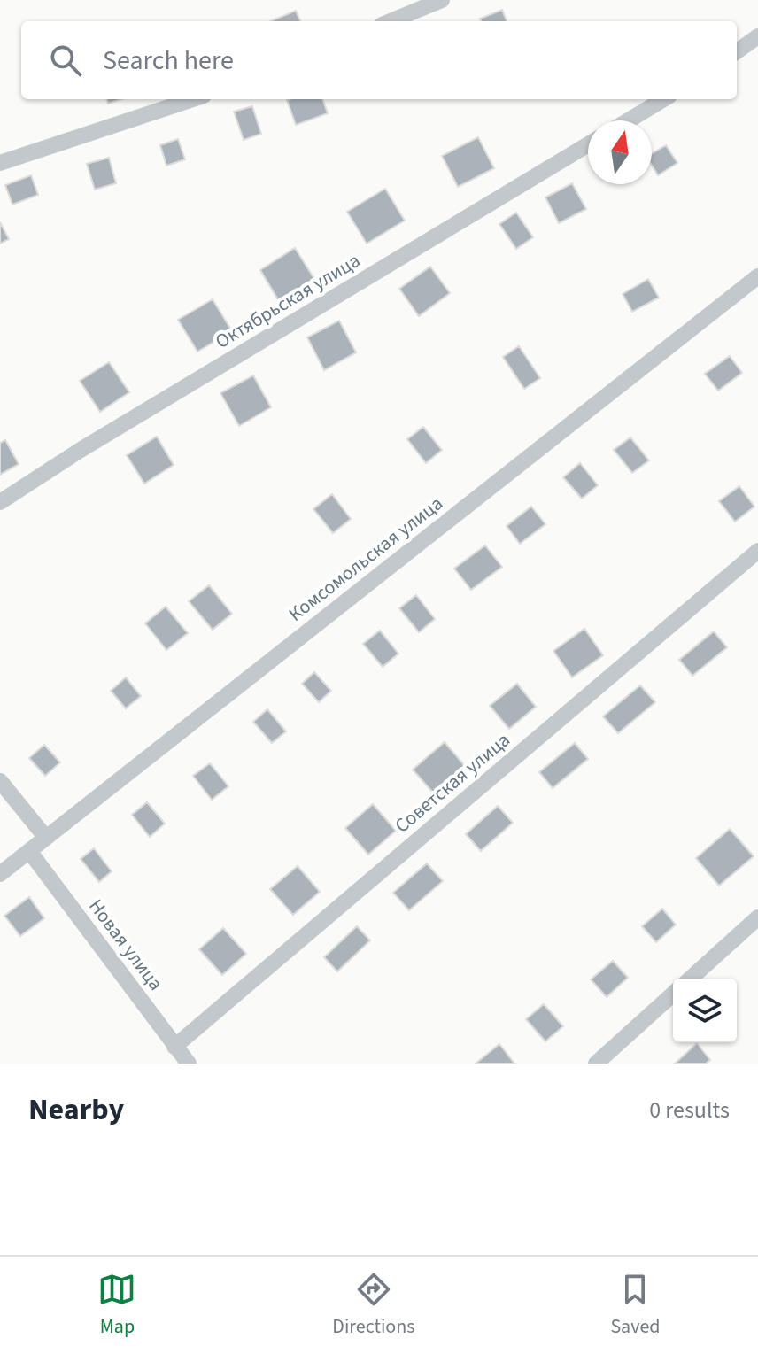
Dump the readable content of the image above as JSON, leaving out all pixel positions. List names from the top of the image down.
{
  "streets": {
    "street": [
      "Октябрьская улица",
      "Комсомольская улица",
      "Советская улица",
      "Новая улица"
    ]
  },
  "crossings": [
    ["Комсомольская улица", "Новая улица"],
    ["Советская улица", "Новая улица"]
  ],
  "north": "top",
  "page": {
    "search": "Search here",
    "heading": ["Nearby", "0 results"],
    "nav": ["Map", "Directions", "Saved"]
  }
}
